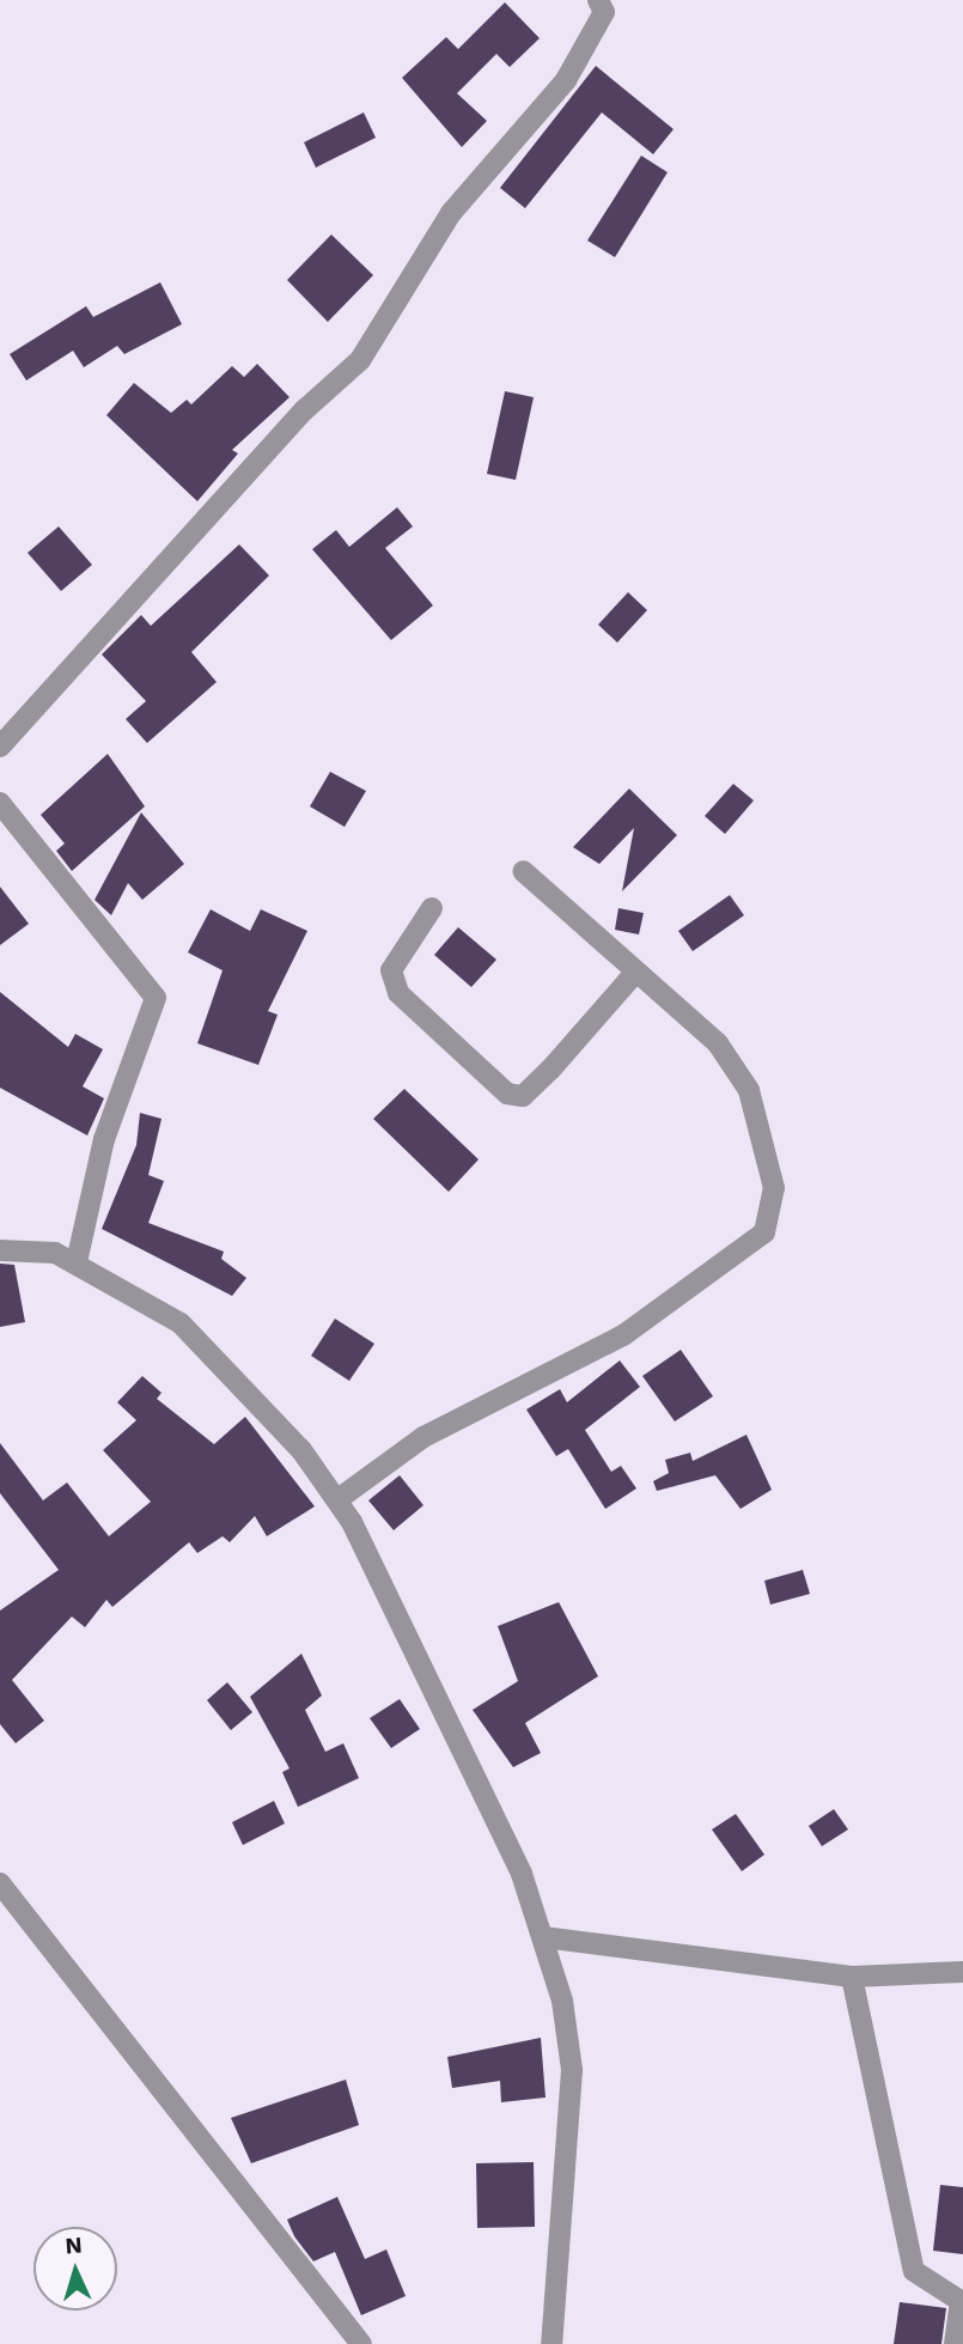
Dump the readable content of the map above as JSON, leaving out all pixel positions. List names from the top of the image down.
{
  "north": "top"
}
